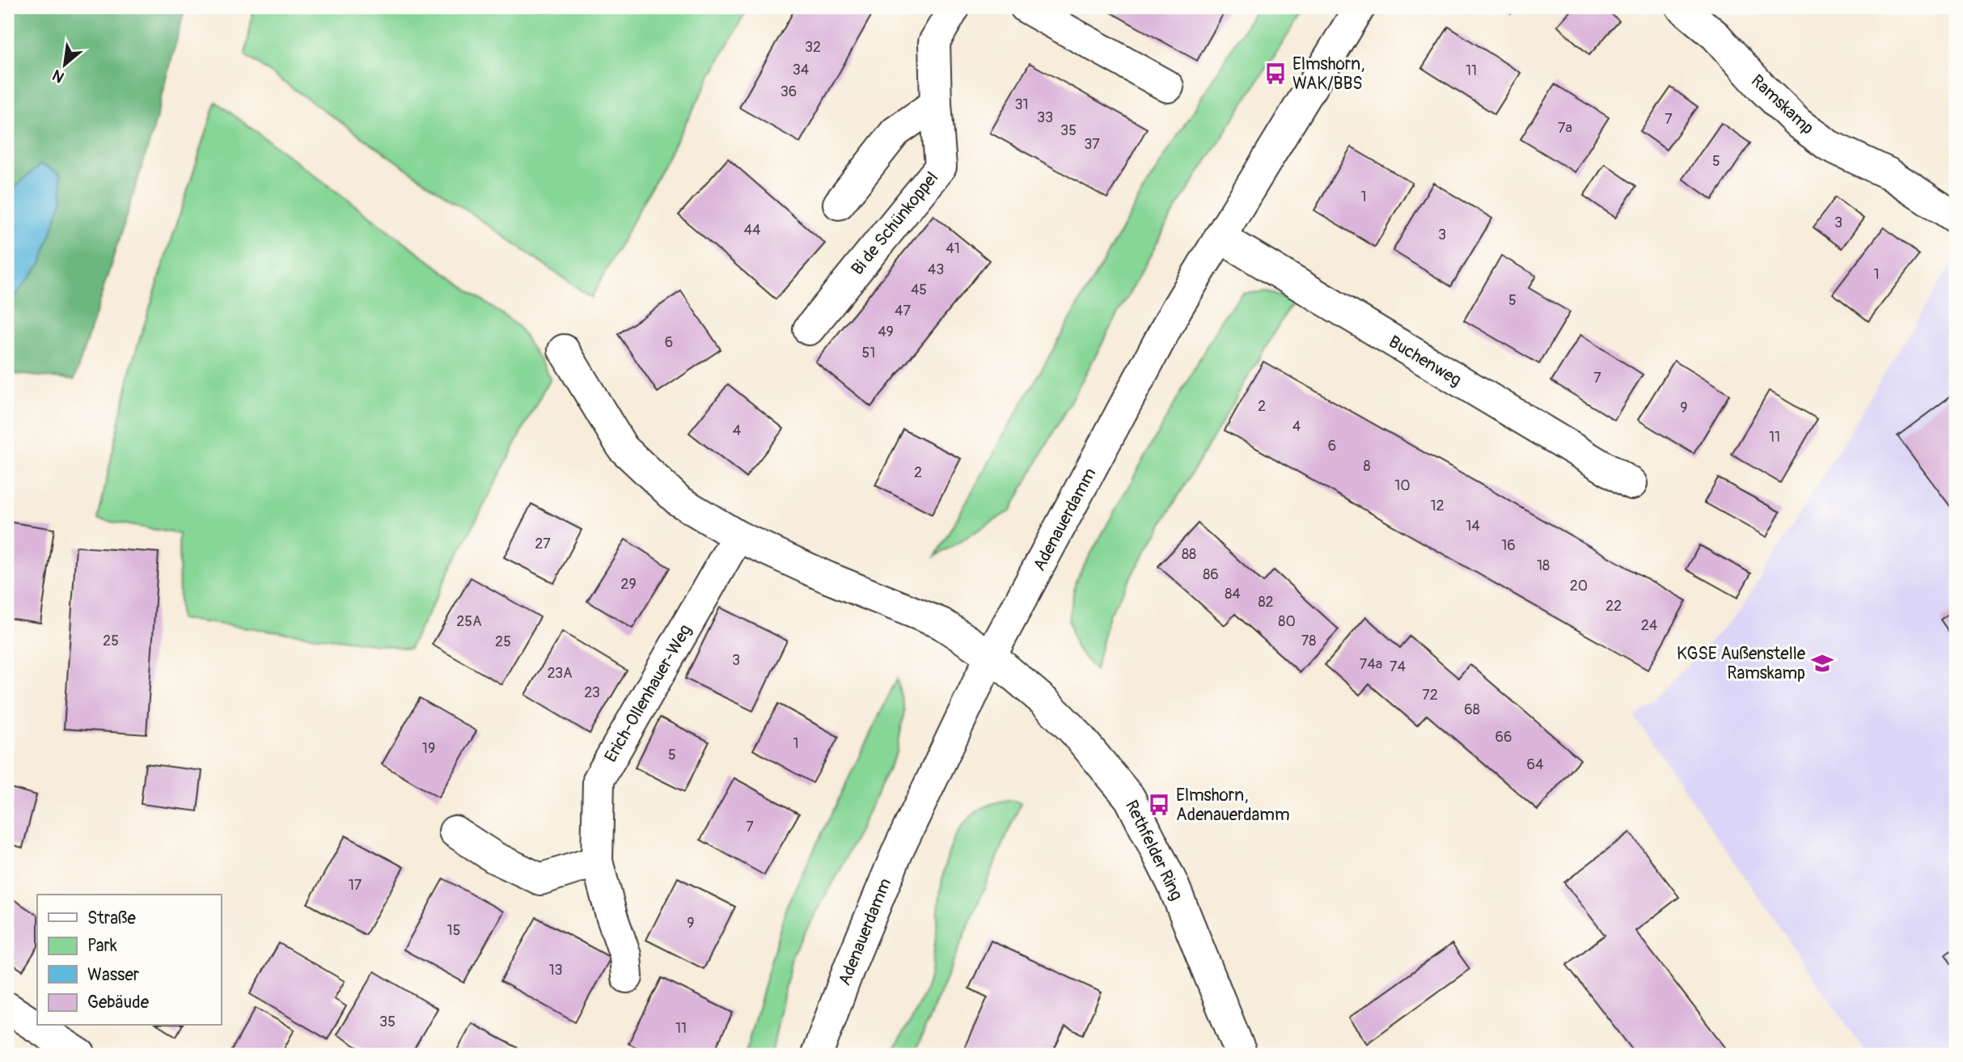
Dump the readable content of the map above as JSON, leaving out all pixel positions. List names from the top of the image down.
{
  "streets": {
    "street": [
      "Ramskamp",
      "Bi de Schünkoppel",
      "Buchenweg",
      "Adenauerdamm",
      "Erich-Ollenhauer-Weg",
      "Rethfelder Ring"
    ]
  },
  "crossings": [
    ["Buchenweg", "Adenauerdamm"],
    ["Adenauerdamm", "Rethfelder Ring"]
  ],
  "places": {
    "bus stop": ["Elmshorn, WAK/BBS", "Elmshorn, Adenauerdamm"],
    "school or university": ["KGSE Außenstelle Ramskamp"]
  },
  "house_numbers": [
    "32",
    "34",
    "11",
    "36",
    "31",
    "33",
    "7",
    "7a",
    "35",
    "37",
    "5",
    "1",
    "3",
    "44",
    "3",
    "41",
    "43",
    "1",
    "45",
    "5",
    "47",
    "49",
    "6",
    "51",
    "7",
    "2",
    "9",
    "4",
    "4",
    "11",
    "6",
    "8",
    "2",
    "10",
    "12",
    "14",
    "27",
    "16",
    "88",
    "18",
    "86",
    "29",
    "20",
    "84",
    "82",
    "22",
    "25A",
    "80",
    "24",
    "25",
    "78",
    "25",
    "3",
    "74a",
    "74",
    "23A",
    "23",
    "72",
    "68",
    "66",
    "1",
    "19",
    "5",
    "64",
    "7",
    "17",
    "9",
    "15",
    "13",
    "35",
    "11"
  ],
  "legend": [
    "Straße",
    "Park",
    "Wasser",
    "Gebäude"
  ],
  "north": "bottom left"
}
